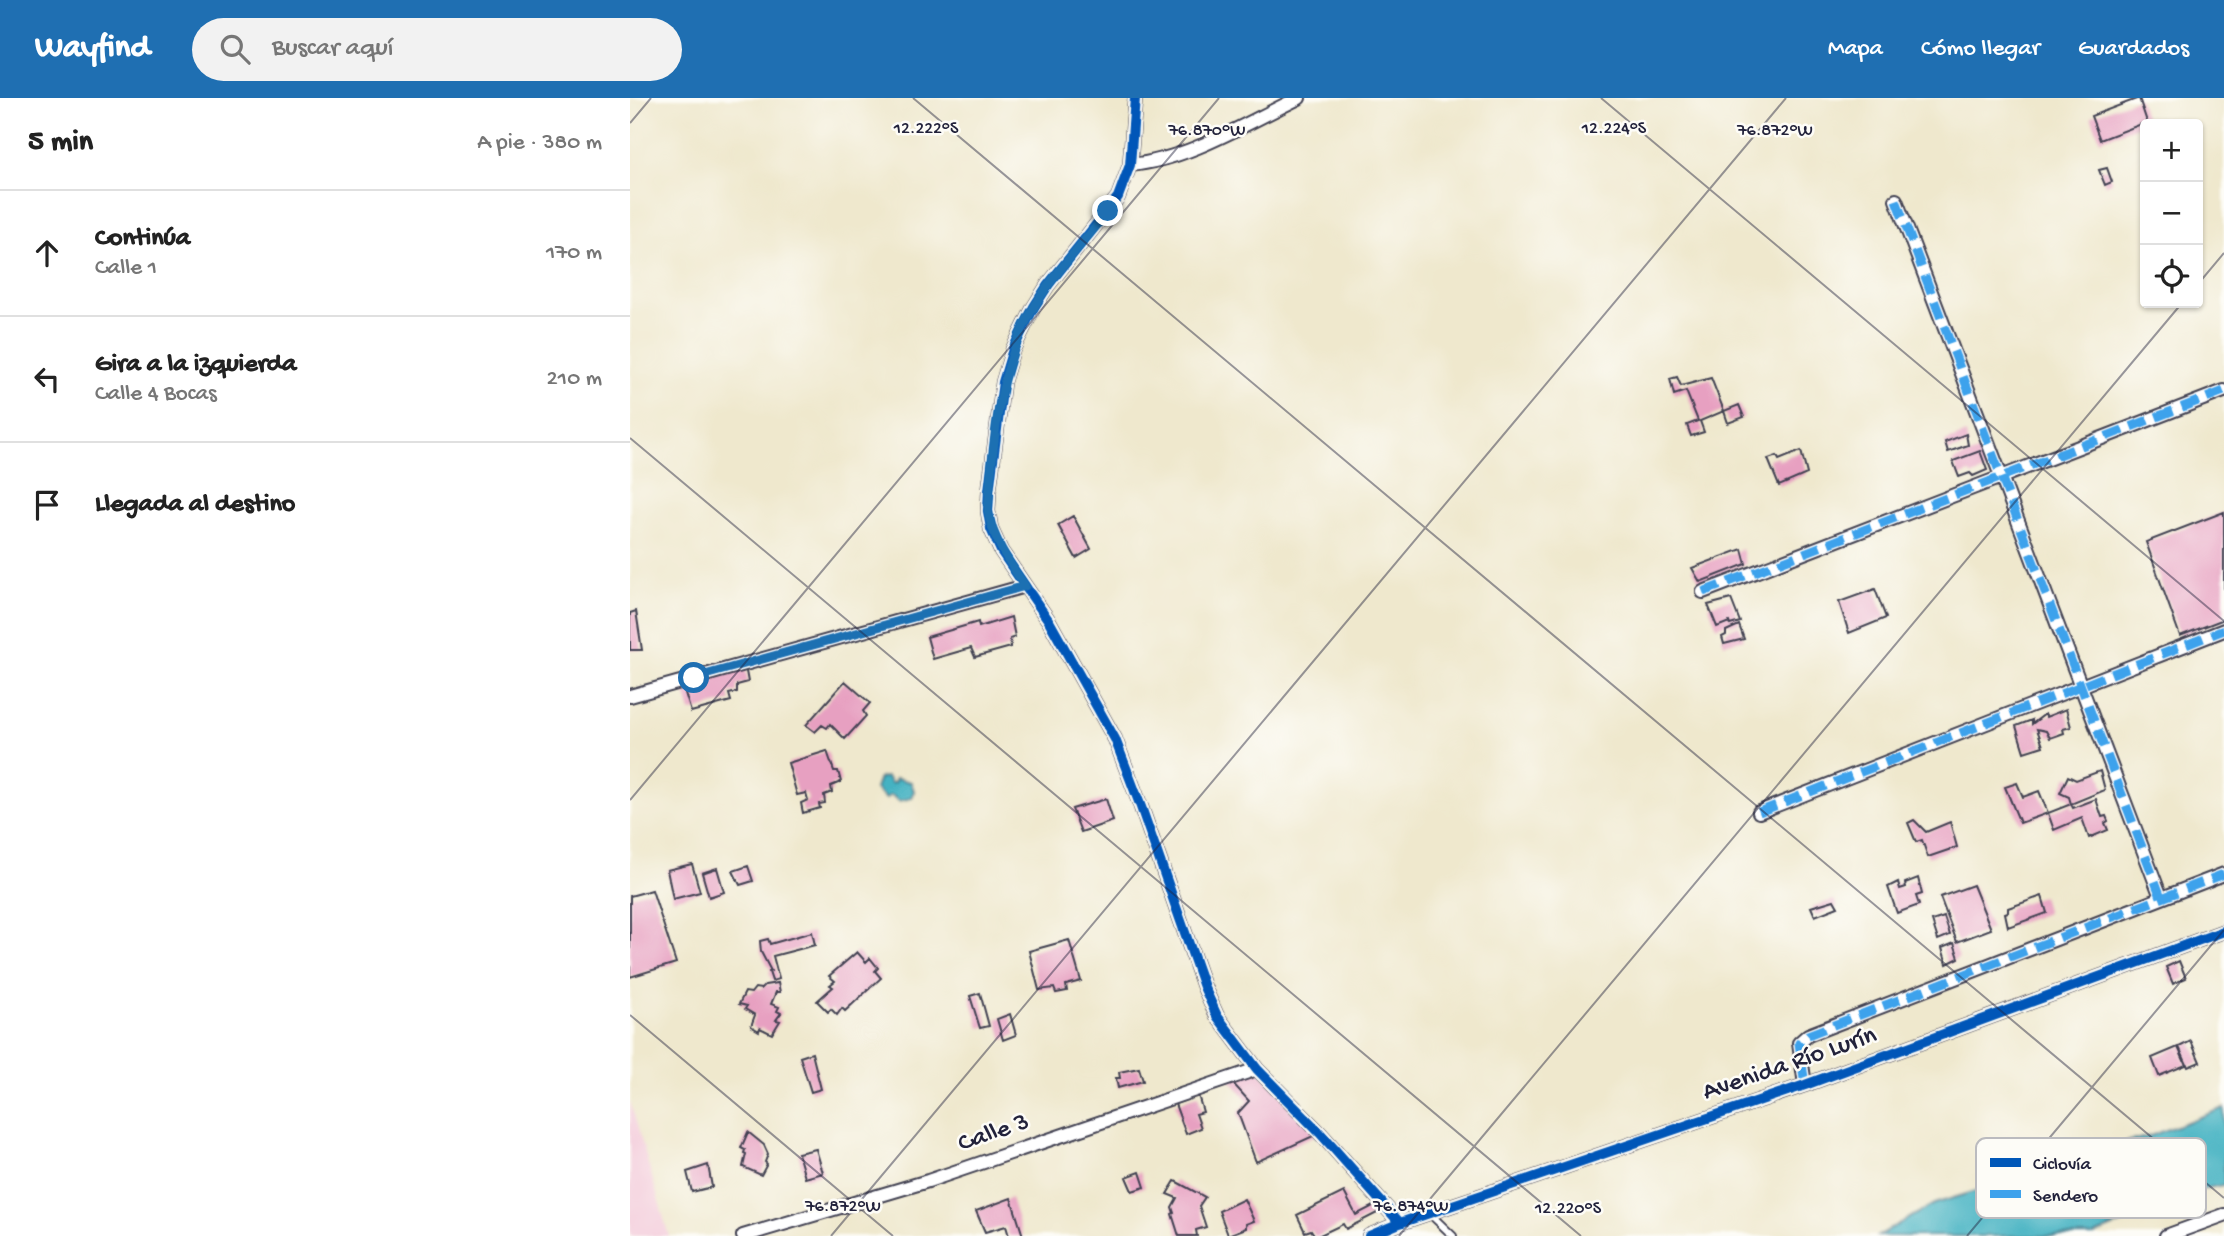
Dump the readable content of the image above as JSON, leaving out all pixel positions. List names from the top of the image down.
{
  "streets": {
    "street": ["Avenida Río Lurín", "Calle 3"]
  },
  "legend": ["Ciclovía", "Sendero"],
  "page": {
    "header": "Wayfind",
    "search": "Buscar aquí",
    "nav": ["Mapa", "Cómo llegar", "Guardados"],
    "heading": ["5 min", "A pie · 380 m"],
    "map_buttons": ["+", "−"],
    "list": [
      ["Continúa", "Calle 1", "170 m"],
      ["Gira a la izquierda", "Calle 4 Bocas", "210 m"],
      "Llegada al destino"
    ]
  },
  "coordinates": [
    "12.222°S",
    "12.224°S",
    "76.870°W",
    "76.872°W",
    "76.874°W",
    "12.220°S"
  ]
}
